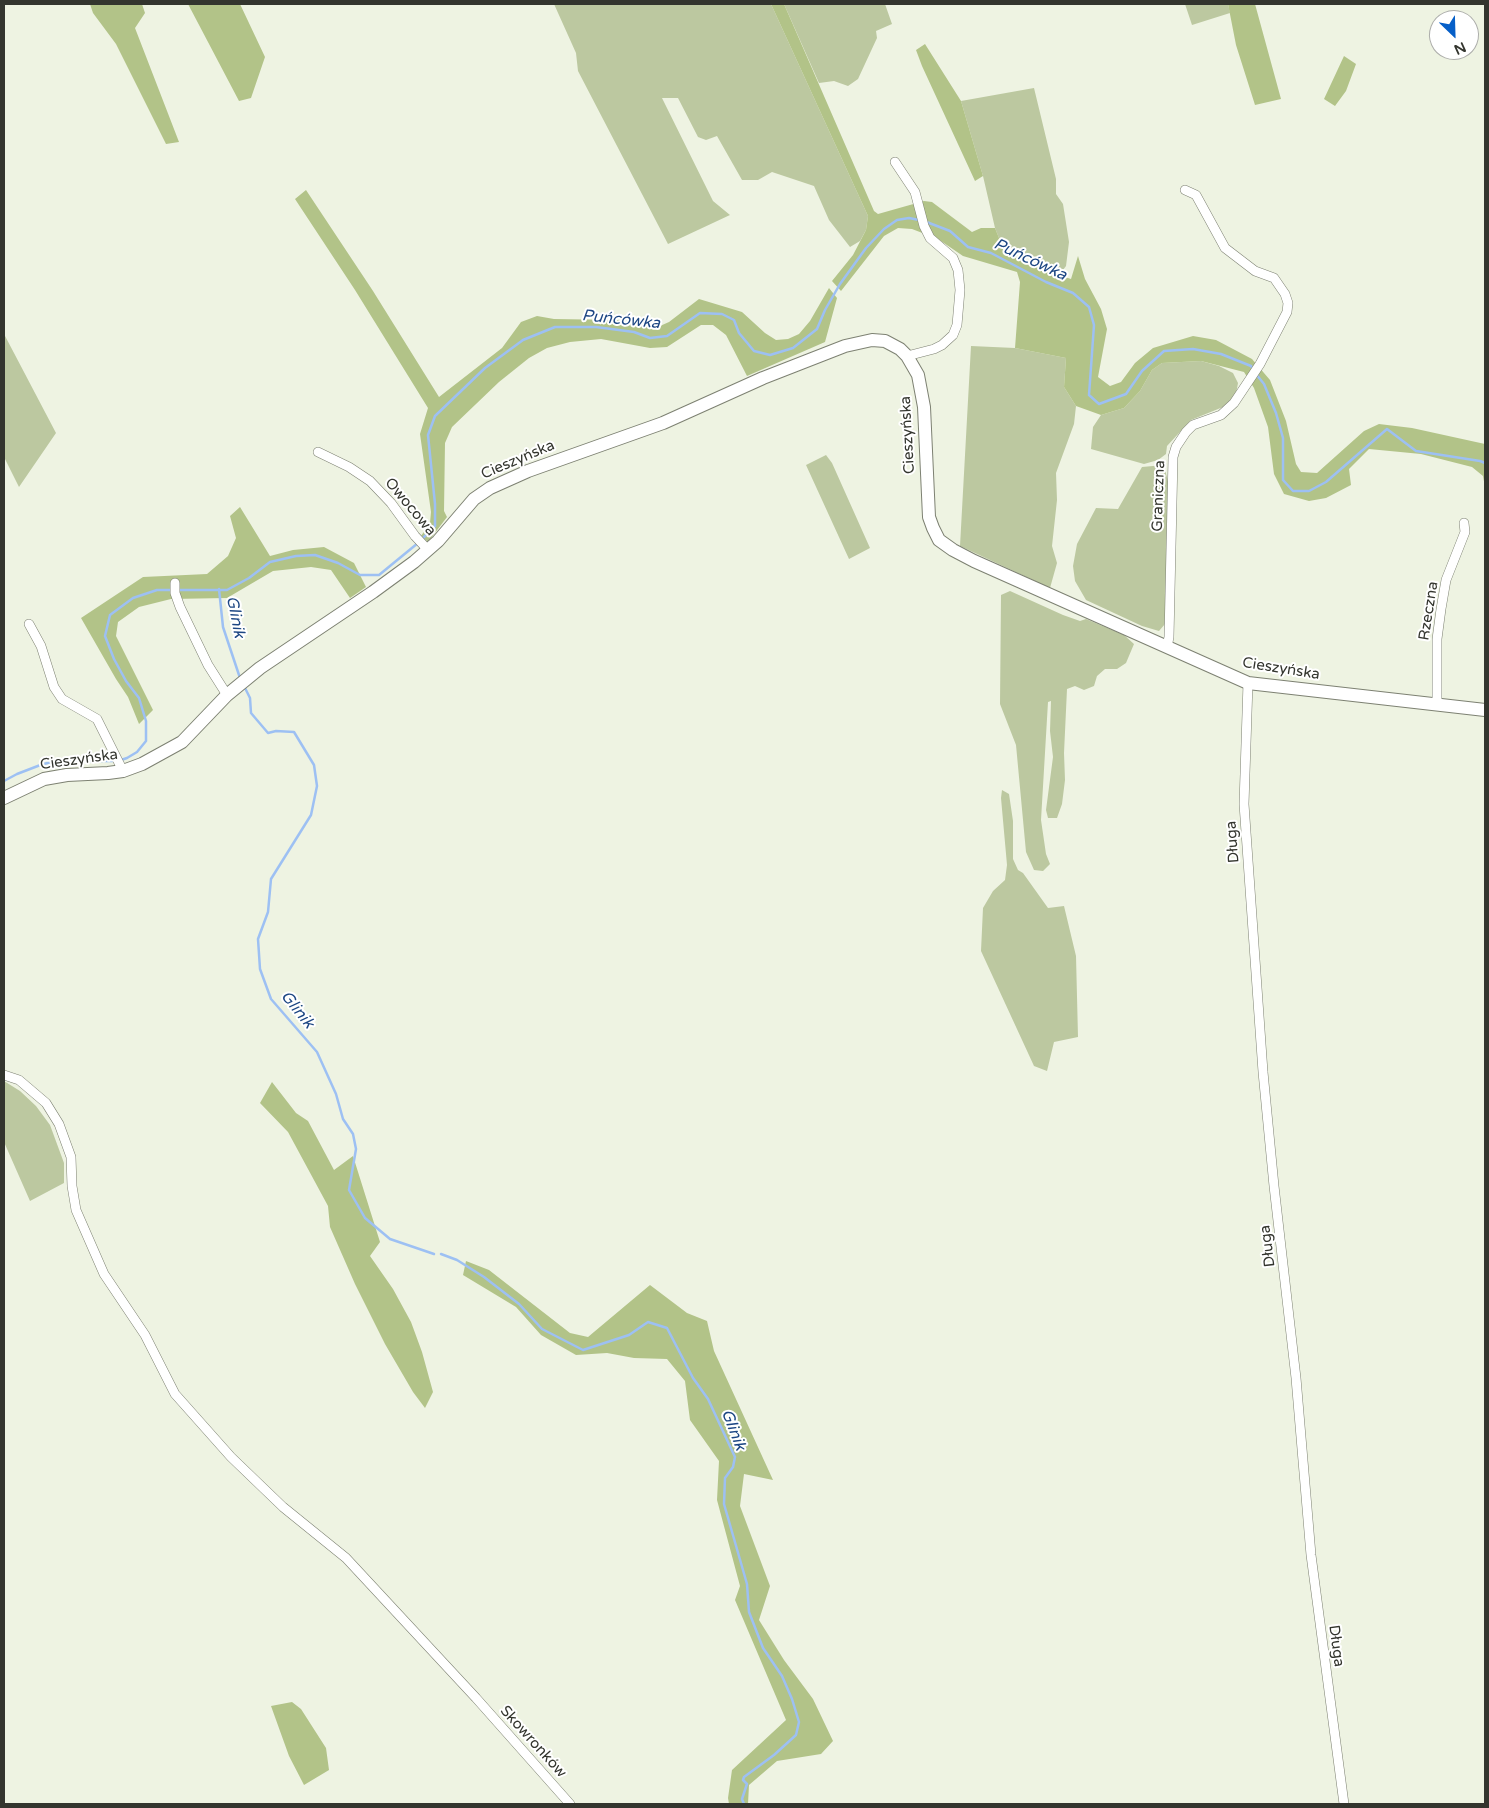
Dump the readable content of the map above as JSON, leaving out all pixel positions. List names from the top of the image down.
{
  "streets": {
    "street": [
      "Cieszyńska",
      "Graniczna",
      "Owocowa",
      "Rzeczna",
      "Długa",
      "Skowronków"
    ]
  },
  "crossings": [
    ["Cieszyńska", "Graniczna"],
    ["Cieszyńska", "Owocowa"],
    ["Cieszyńska", "Rzeczna"],
    ["Cieszyńska", "Długa"]
  ],
  "water": ["Puńcówka", "Glinik"],
  "north": "bottom right"
}
